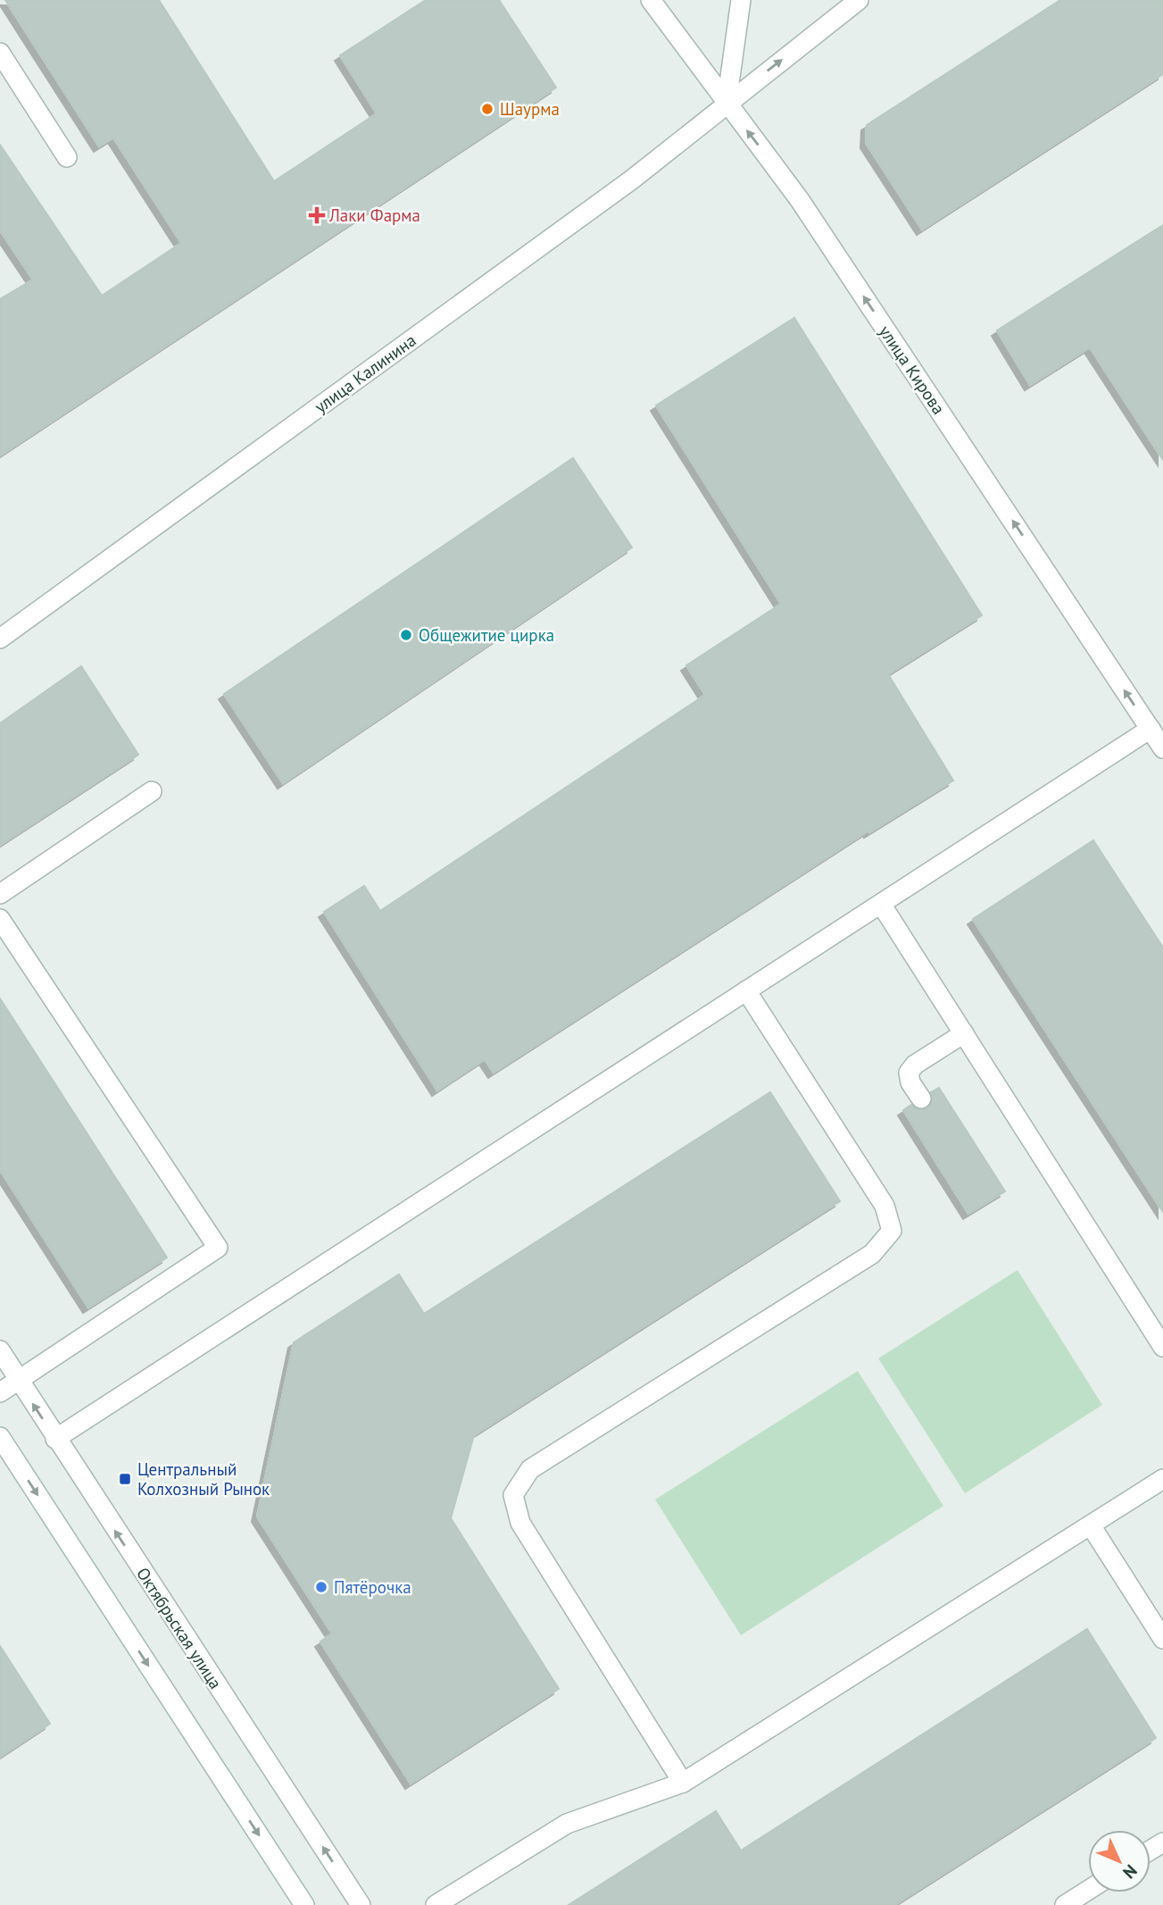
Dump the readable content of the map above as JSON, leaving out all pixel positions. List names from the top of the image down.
{
  "streets": {
    "street": ["улица Кирова", "улица Калинина", "Октябрьская улица"]
  },
  "crossings": [
    ["улица Кирова", "улица Калинина"]
  ],
  "one_way": ["улица Кирова"],
  "places": {
    "other": ["Шаурма", "Общежитие цирка", "Пятёрочка"],
    "health": ["Лаки Фарма"],
    "transit": ["Центральный Колхозный Рынок"]
  },
  "north": "bottom right"
}
